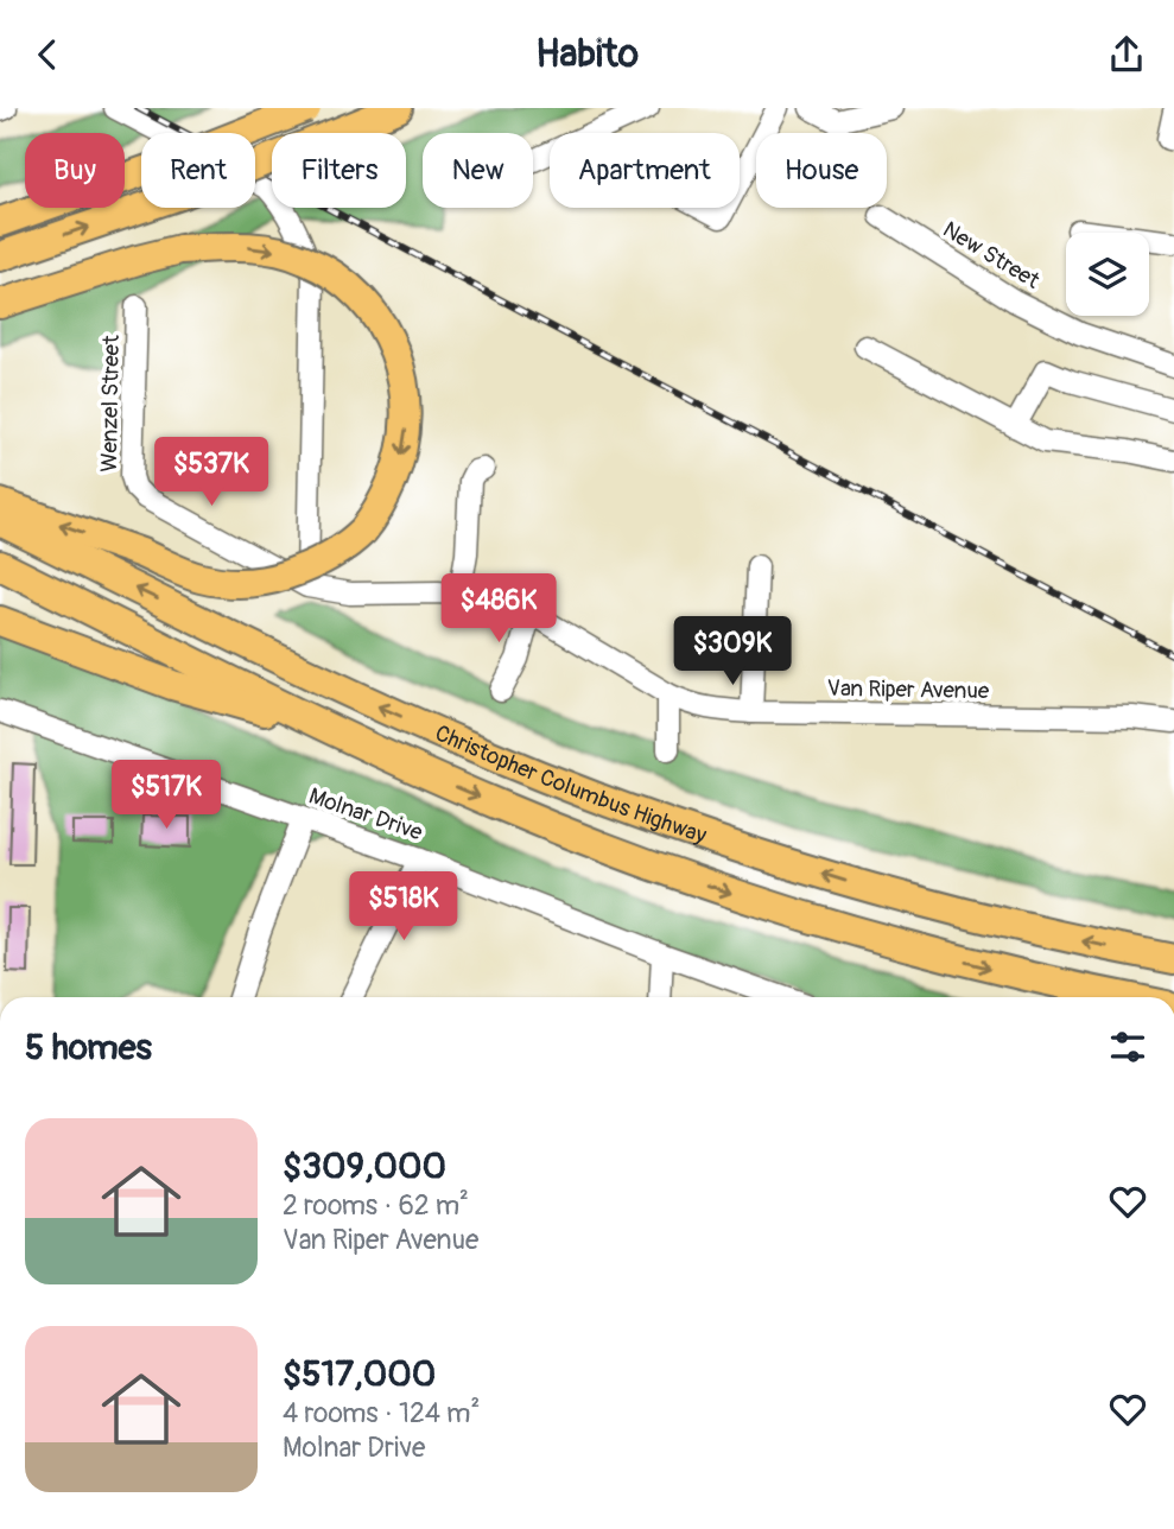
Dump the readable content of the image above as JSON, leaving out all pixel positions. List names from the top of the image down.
{
  "streets": {
    "highway": ["Christopher Columbus Highway"],
    "street": [
      "New Street",
      "Wenzel Street",
      "Van Riper Avenue",
      "Molnar Drive"
    ]
  },
  "crossings": [
    ["Wenzel Street", "Van Riper Avenue"]
  ],
  "page": {
    "header": "Habito",
    "chip": [
      "Buy",
      "Rent",
      "Filters",
      "New",
      "Apartment",
      "House"
    ],
    "price": [
      "$537K",
      "$486K",
      "$309K",
      "$517K",
      "$518K"
    ],
    "heading": "5 homes",
    "list": [
      {
        "name": "$309,000",
        "note": "2 rooms · 62 m² · Van Riper Avenue"
      },
      {
        "name": "$517,000",
        "note": "4 rooms · 124 m² · Molnar Drive"
      }
    ]
  }
}
